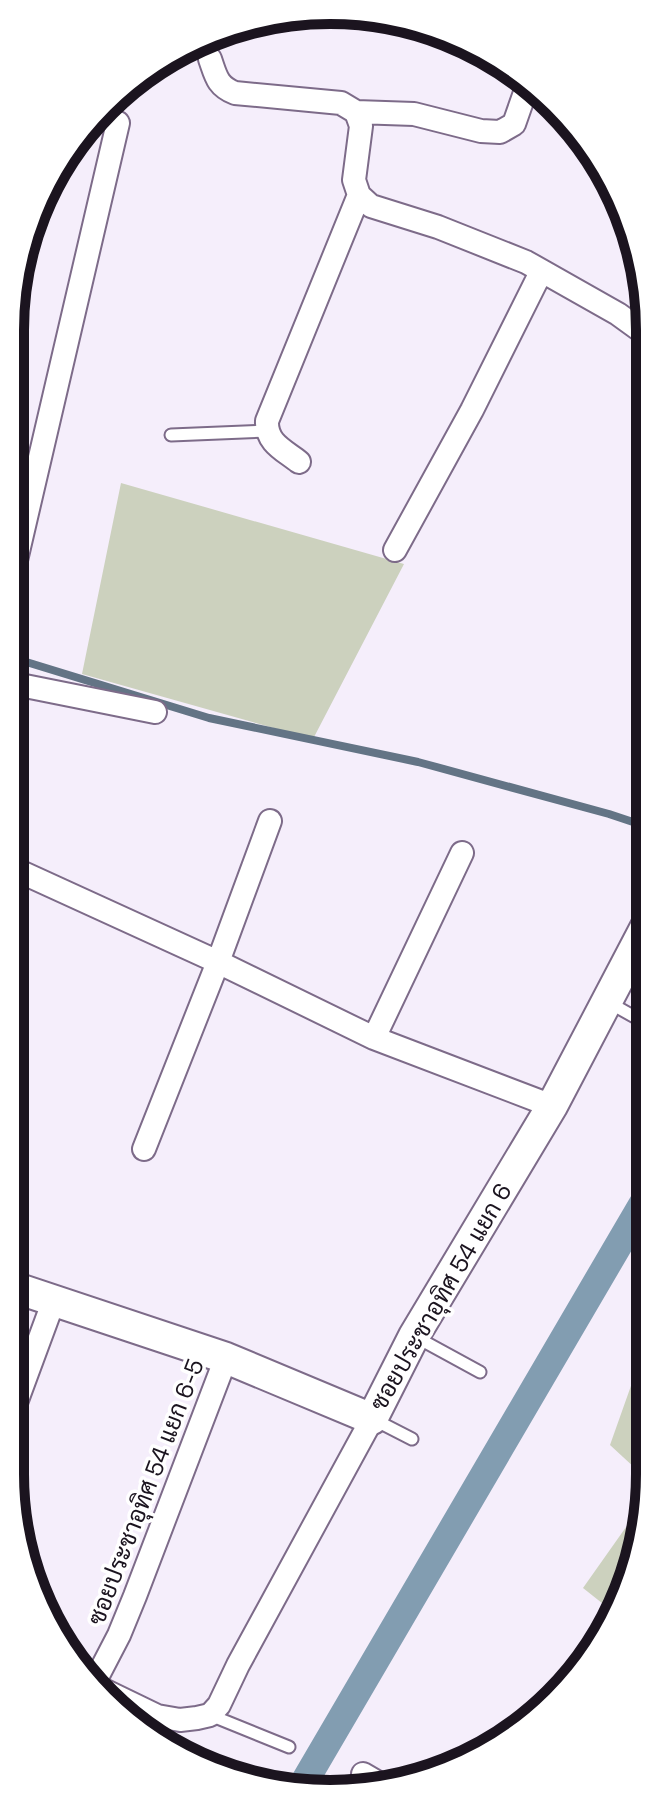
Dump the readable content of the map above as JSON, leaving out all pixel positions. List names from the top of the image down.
{
  "streets": {
    "street": ["ซอยประชาอุทิศ 54 แยก 6", "ซอยประชาอุทิศ 54 แยก 6-5"]
  },
  "crossings": [
    ["ซอยประชาอุทิศ 54 แยก 6", "ซอยประชาอุทิศ 54 แยก 6-5"]
  ]
}
